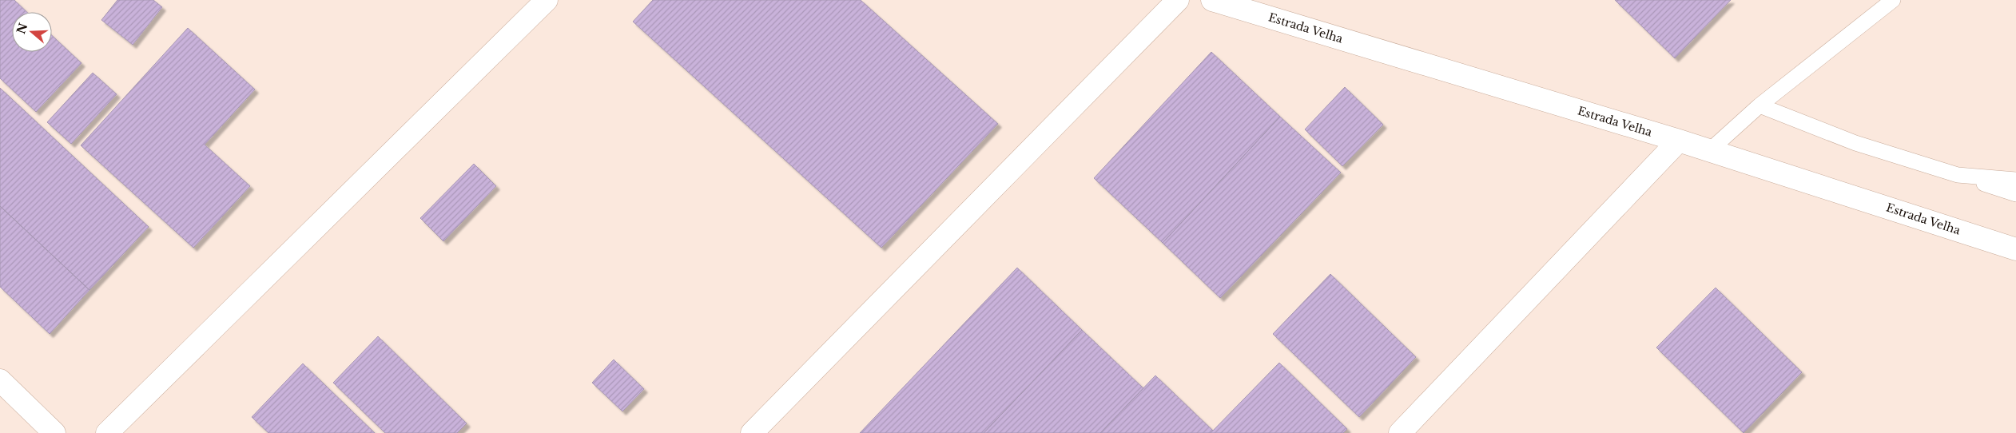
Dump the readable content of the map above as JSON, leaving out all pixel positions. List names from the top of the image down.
{
  "streets": {
    "street": ["Estrada Velha"]
  },
  "north": "left"
}
